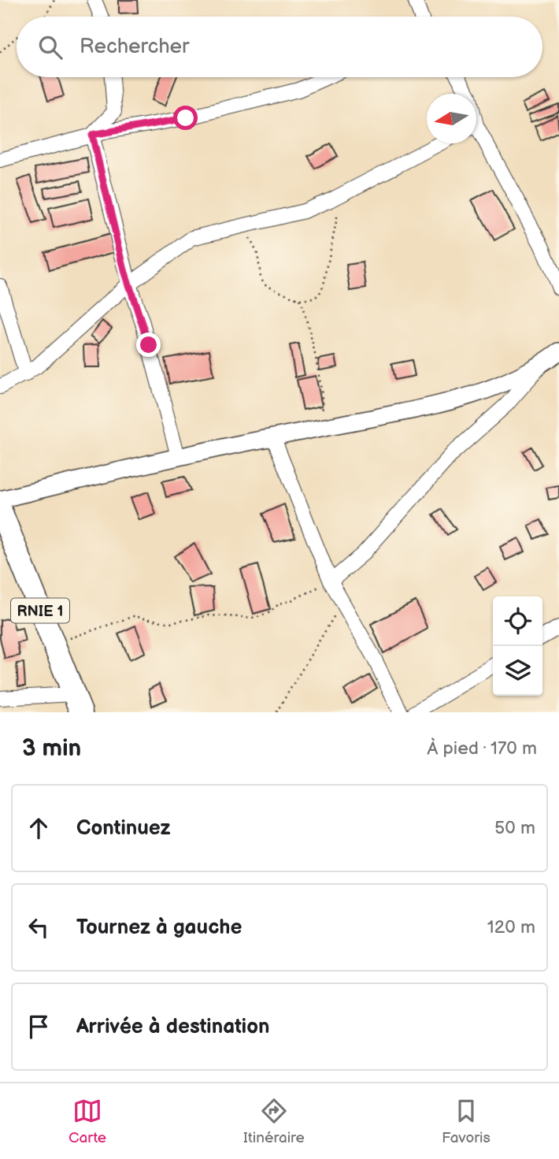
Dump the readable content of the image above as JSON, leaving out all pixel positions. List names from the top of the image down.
{
  "streets": {
    "highway": ["RNIE 1"]
  },
  "north": "left",
  "page": {
    "search": "Rechercher",
    "heading": ["3 min", "À pied · 170 m"],
    "list": [
      ["Continuez", "50 m"],
      ["Tournez à gauche", "120 m"],
      "Arrivée à destination"
    ],
    "nav": ["Carte", "Itinéraire", "Favoris"]
  }
}
